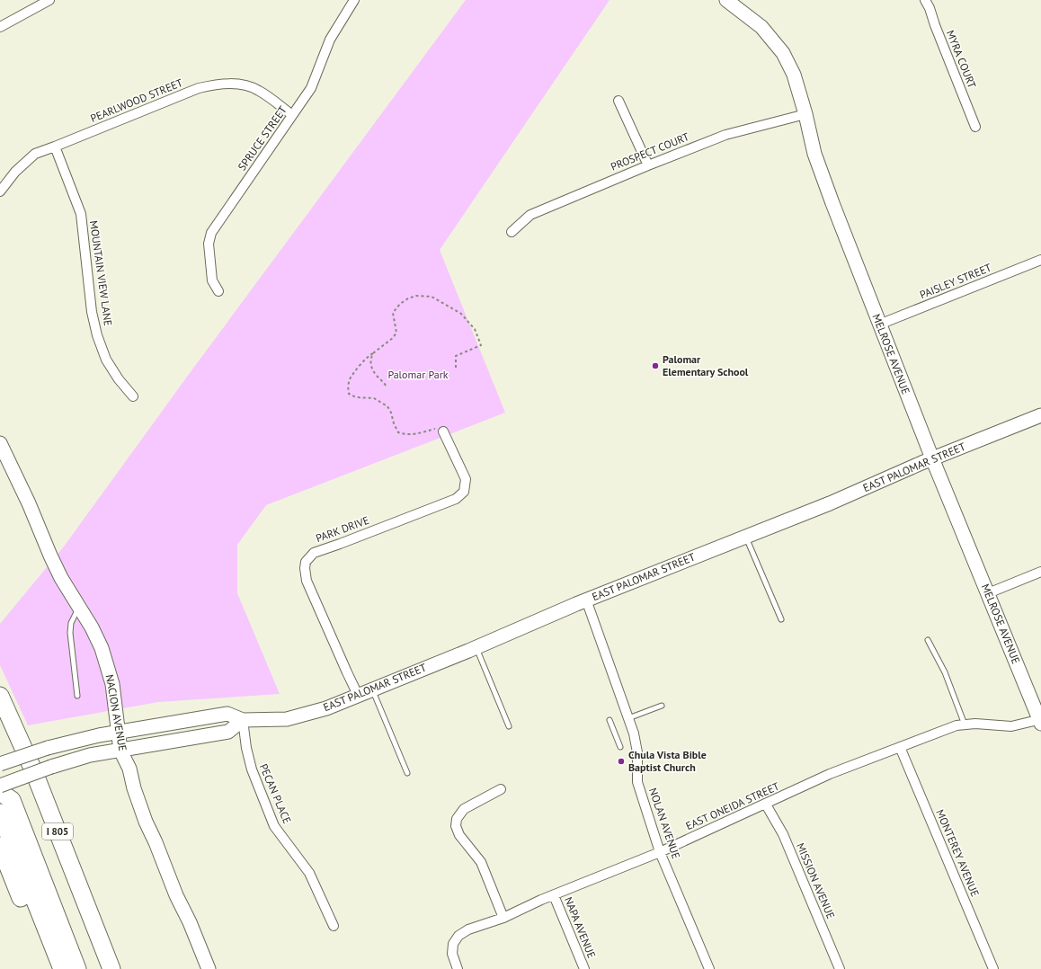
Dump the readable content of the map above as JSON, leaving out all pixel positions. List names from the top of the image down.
{
  "streets": {
    "highway": ["I 805"],
    "main road": ["MELROSE AVENUE", "EAST PALOMAR STREET", "NACION AVENUE"],
    "street": [
      "MYRA COURT",
      "PEARLWOOD STREET",
      "SPRUCE STREET",
      "PROSPECT COURT",
      "MOUNTAIN VIEW LANE",
      "PAISLEY STREET",
      "PARK DRIVE",
      "PECAN PLACE",
      "EAST ONEIDA STREET",
      "NOLAN AVENUE",
      "MONTEREY AVENUE",
      "MISSION AVENUE",
      "NAPA AVENUE"
    ]
  },
  "crossings": [
    ["PEARLWOOD STREET", "SPRUCE STREET"],
    ["PEARLWOOD STREET", "MOUNTAIN VIEW LANE"],
    ["PROSPECT COURT", "MELROSE AVENUE"],
    ["PAISLEY STREET", "MELROSE AVENUE"],
    ["MELROSE AVENUE", "EAST PALOMAR STREET"],
    ["MELROSE AVENUE", "EAST ONEIDA STREET"],
    ["EAST PALOMAR STREET", "PARK DRIVE"],
    ["EAST PALOMAR STREET", "NACION AVENUE"],
    ["EAST PALOMAR STREET", "PECAN PLACE"],
    ["EAST PALOMAR STREET", "NOLAN AVENUE"],
    ["EAST ONEIDA STREET", "NOLAN AVENUE"],
    ["EAST ONEIDA STREET", "MONTEREY AVENUE"],
    ["EAST ONEIDA STREET", "MISSION AVENUE"],
    ["EAST ONEIDA STREET", "NAPA AVENUE"]
  ],
  "parks": ["Palomar Park"],
  "places": ["Palomar Elementary School", "Chula Vista Bible Baptist Church"]
}
